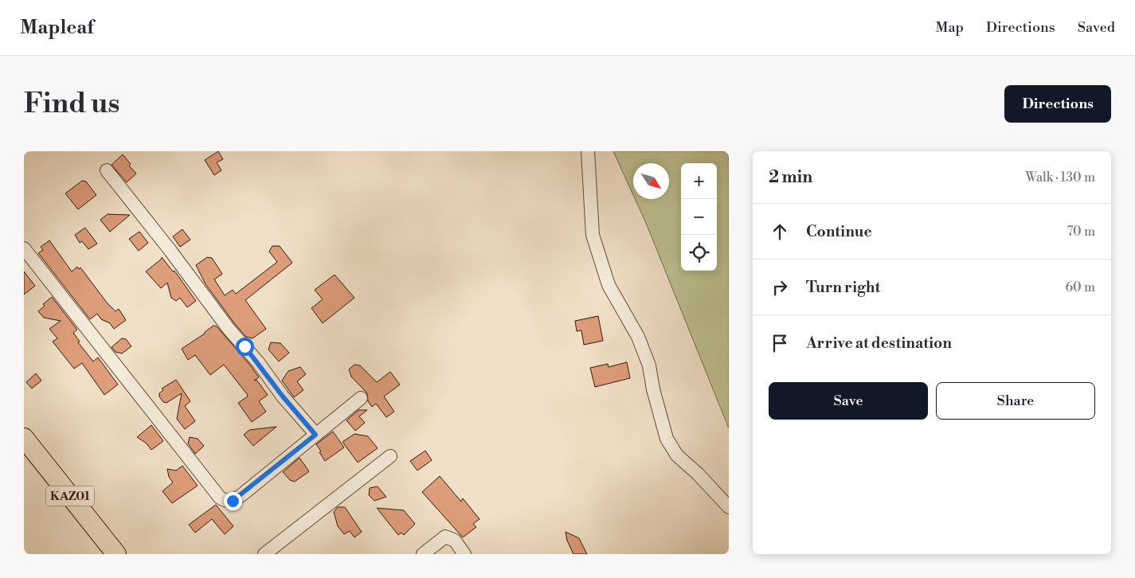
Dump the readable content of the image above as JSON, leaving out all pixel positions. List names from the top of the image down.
{
  "streets": {
    "highway": ["KАZ01"]
  },
  "north": "bottom right",
  "page": {
    "header": "Mapleaf",
    "nav": ["Map", "Directions", "Saved"],
    "buttons": [
      "Directions",
      ["Save", "Share"]
    ],
    "title": "Find us",
    "heading": ["2 min", "Walk · 130 m"],
    "map_buttons": ["+", "−"],
    "list": [
      ["Continue", "70 m"],
      ["Turn right", "60 m"],
      "Arrive at destination"
    ]
  }
}
